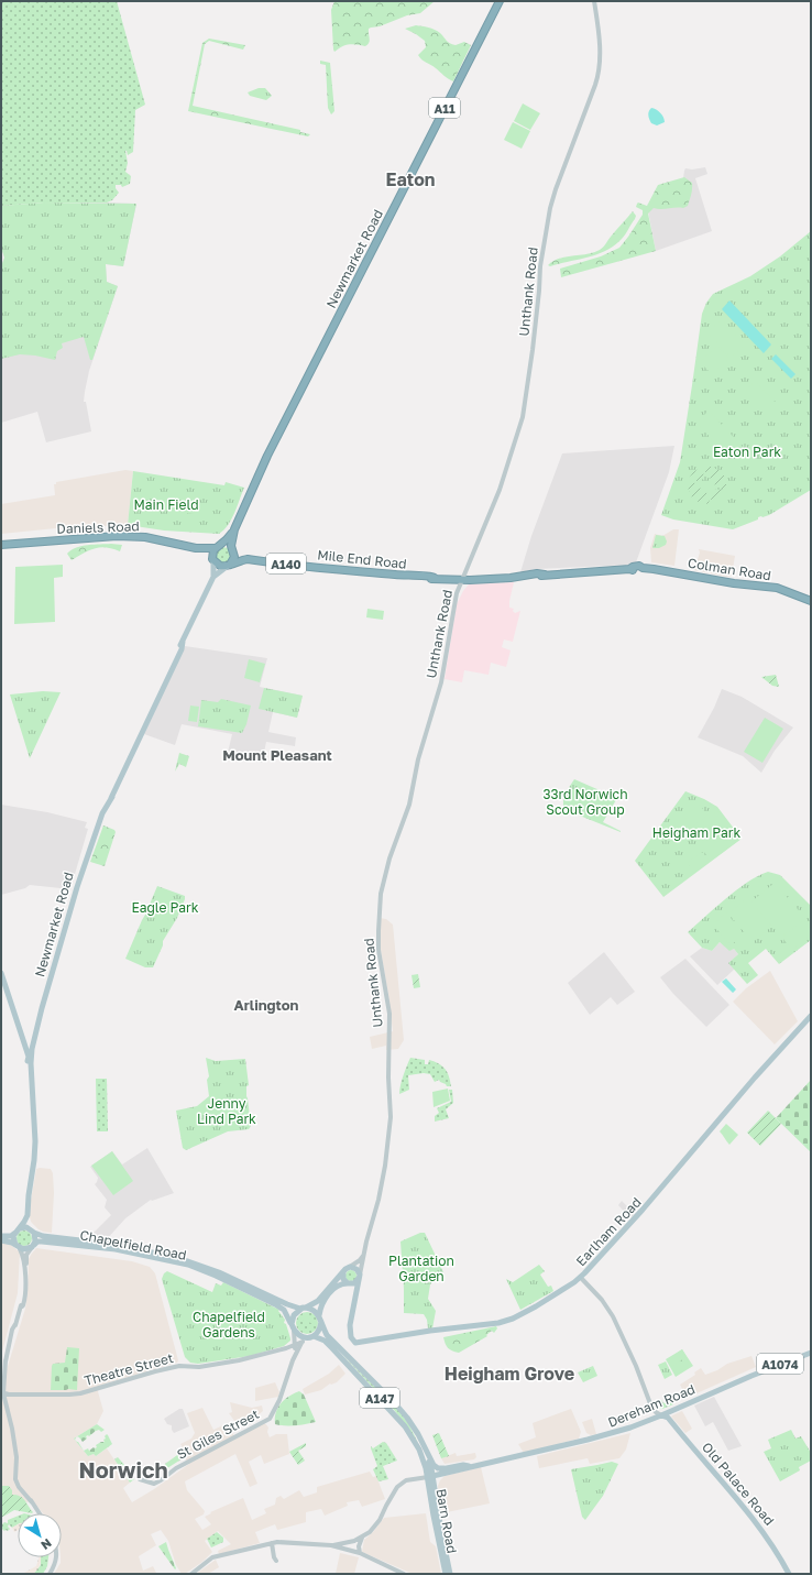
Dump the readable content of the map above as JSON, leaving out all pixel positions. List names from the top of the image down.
{
  "streets": {
    "highway": [
      "A11",
      "Newmarket Road",
      "Daniels Road",
      "Mile End Road",
      "A140",
      "Colman Road"
    ],
    "main road": [
      "Unthank Road",
      "Earlham Road",
      "Chapelfield Road",
      "A1074",
      "A147",
      "Dereham Road",
      "Old Palace Road",
      "Barn Road"
    ],
    "street": ["Theatre Street", "St Giles Street"]
  },
  "crossings": [
    ["Newmarket Road", "Daniels Road"],
    ["Newmarket Road", "Mile End Road"],
    ["Newmarket Road", "A140"],
    ["Unthank Road", "Mile End Road"],
    ["Unthank Road", "Colman Road"],
    ["Unthank Road", "Earlham Road"],
    ["Daniels Road", "Mile End Road"],
    ["Daniels Road", "A140"],
    ["Mile End Road", "A140"],
    ["Mile End Road", "Colman Road"],
    ["Chapelfield Road", "Theatre Street"],
    ["Chapelfield Road", "A147"],
    ["Theatre Street", "A147"],
    ["A147", "Dereham Road"],
    ["A147", "Barn Road"],
    ["Dereham Road", "Old Palace Road"],
    ["Dereham Road", "Barn Road"]
  ],
  "districts": [
    "Eaton",
    "Mount Pleasant",
    "Arlington",
    "Heigham Grove",
    "Norwich"
  ],
  "parks": [
    "Eaton Park",
    "Main Field",
    "33rd Norwich Scout Group",
    "Heigham Park",
    "Eagle Park",
    "Jenny Lind Park",
    "Plantation Garden",
    "Chapelfield Gardens"
  ],
  "north": "bottom right"
}
